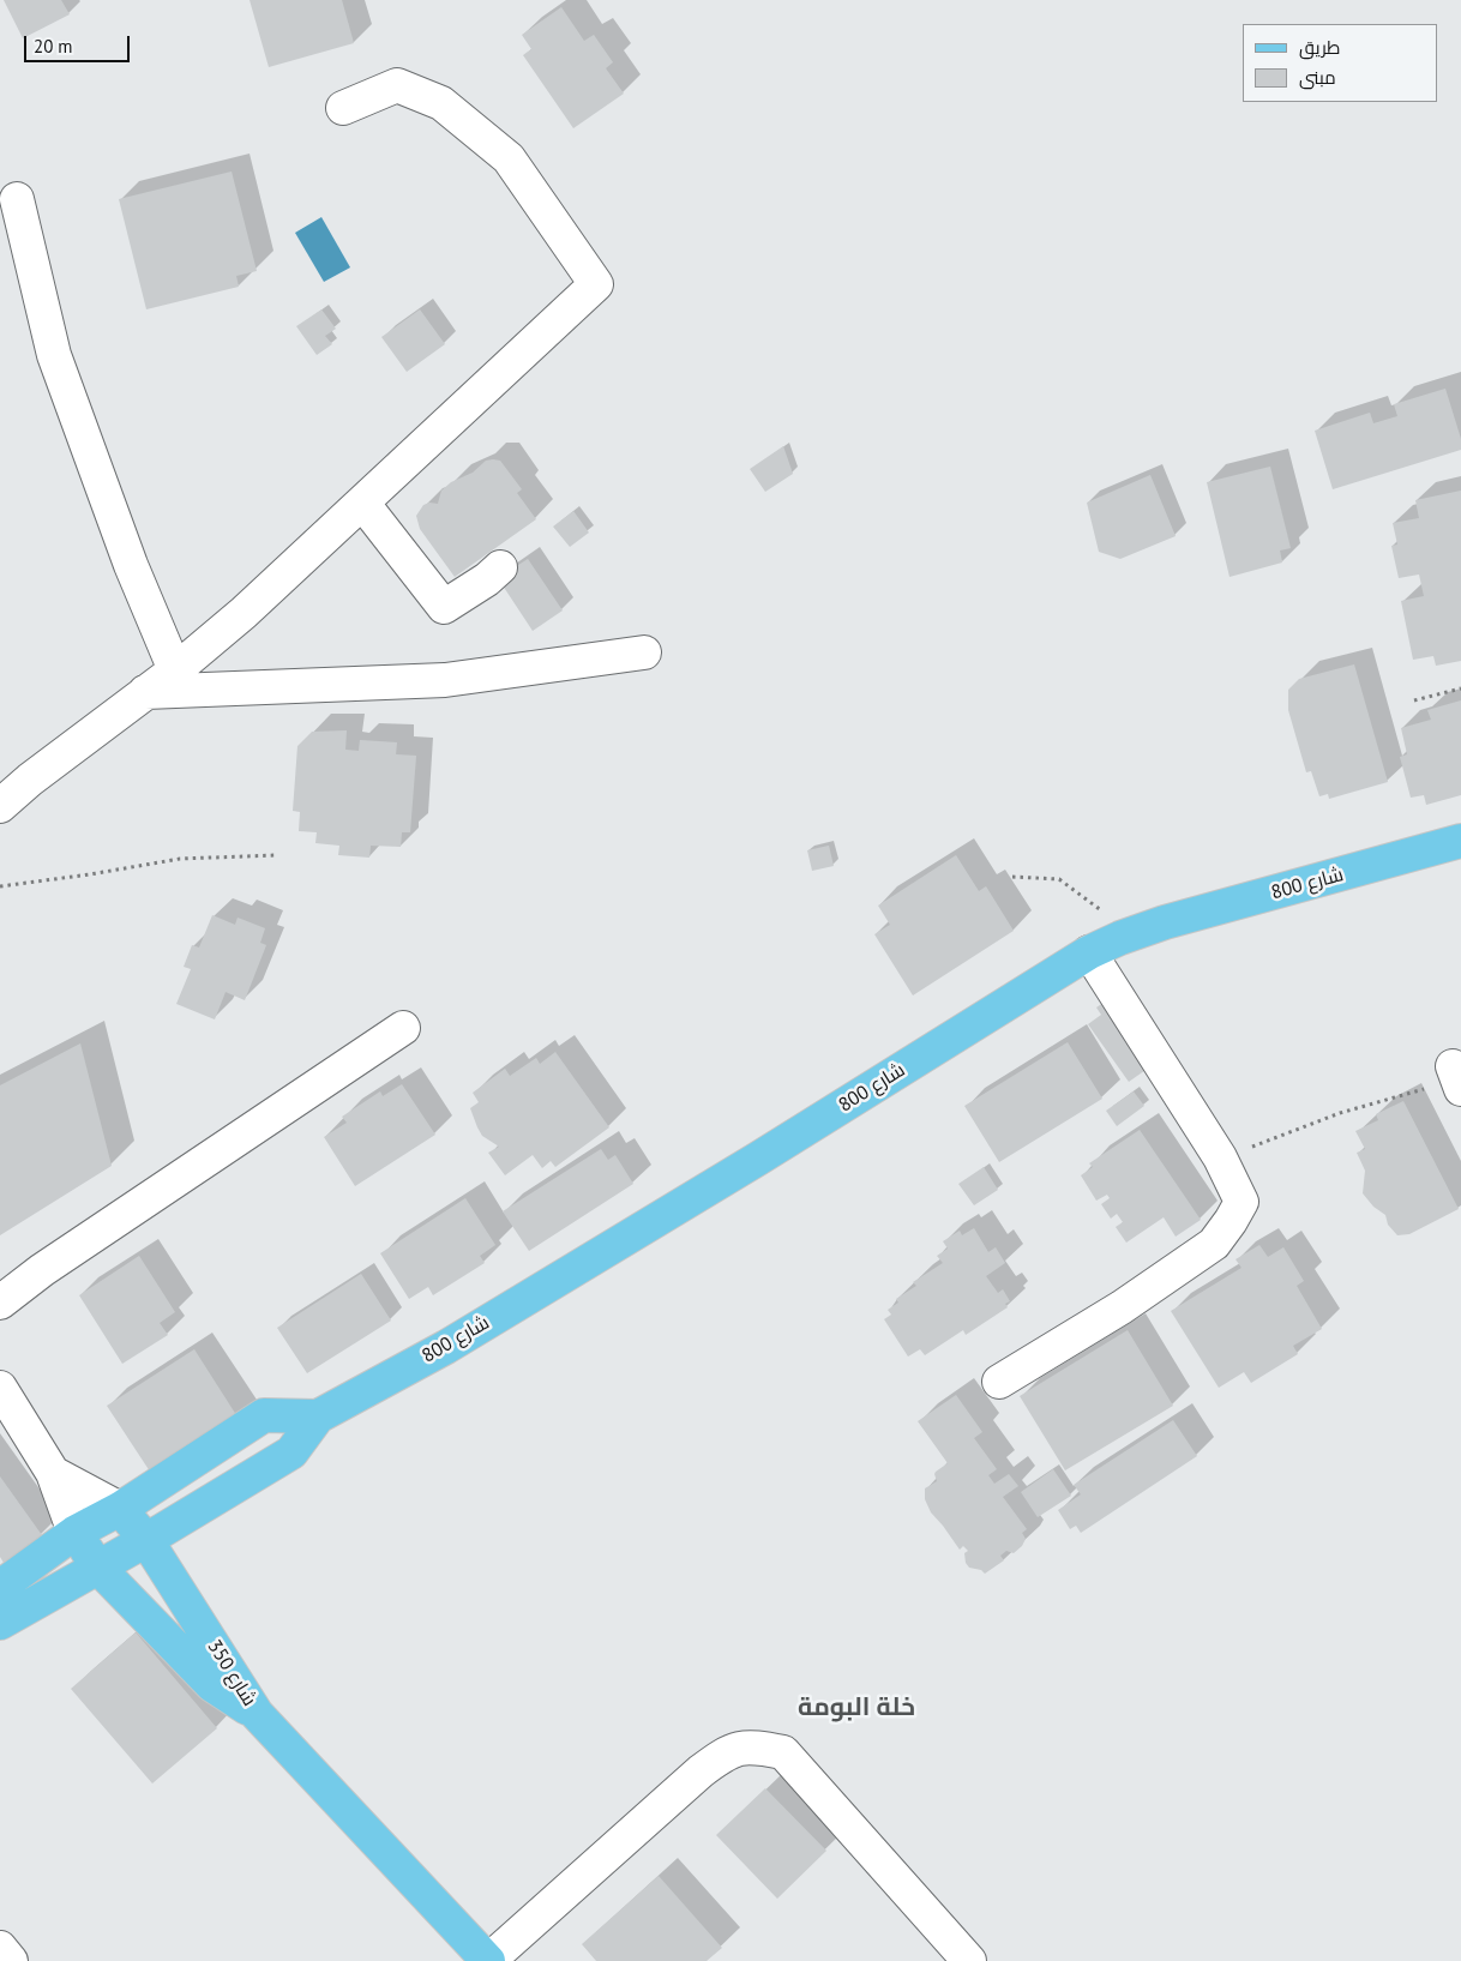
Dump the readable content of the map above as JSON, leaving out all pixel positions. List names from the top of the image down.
{
  "streets": {
    "main road": ["شارع 800", "شارع 350"]
  },
  "crossings": [
    ["شارع 800", "شارع 350"]
  ],
  "districts": ["خلة البومة"],
  "legend": ["طريق", "مبنى"],
  "scale_bar": "20 m"
}
